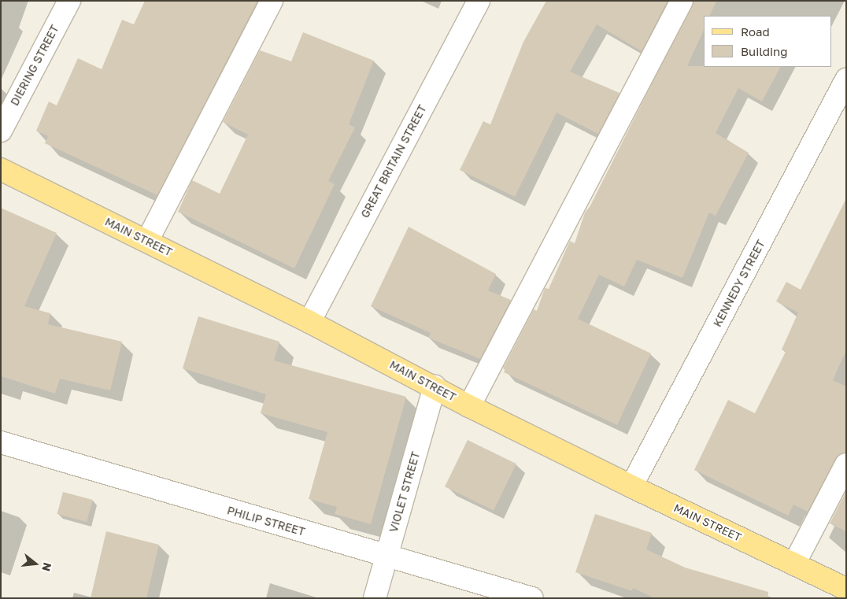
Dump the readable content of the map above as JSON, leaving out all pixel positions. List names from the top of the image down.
{
  "streets": {
    "main road": ["MAIN STREET"],
    "street": [
      "DIERING STREET",
      "GREAT BRITAIN STREET",
      "KENNEDY STREET",
      "VIOLET STREET",
      "PHILIP STREET"
    ]
  },
  "crossings": [
    ["GREAT BRITAIN STREET", "MAIN STREET"],
    ["MAIN STREET", "KENNEDY STREET"],
    ["MAIN STREET", "VIOLET STREET"],
    ["VIOLET STREET", "PHILIP STREET"]
  ],
  "legend": ["Road", "Building"],
  "north": "right"
}
